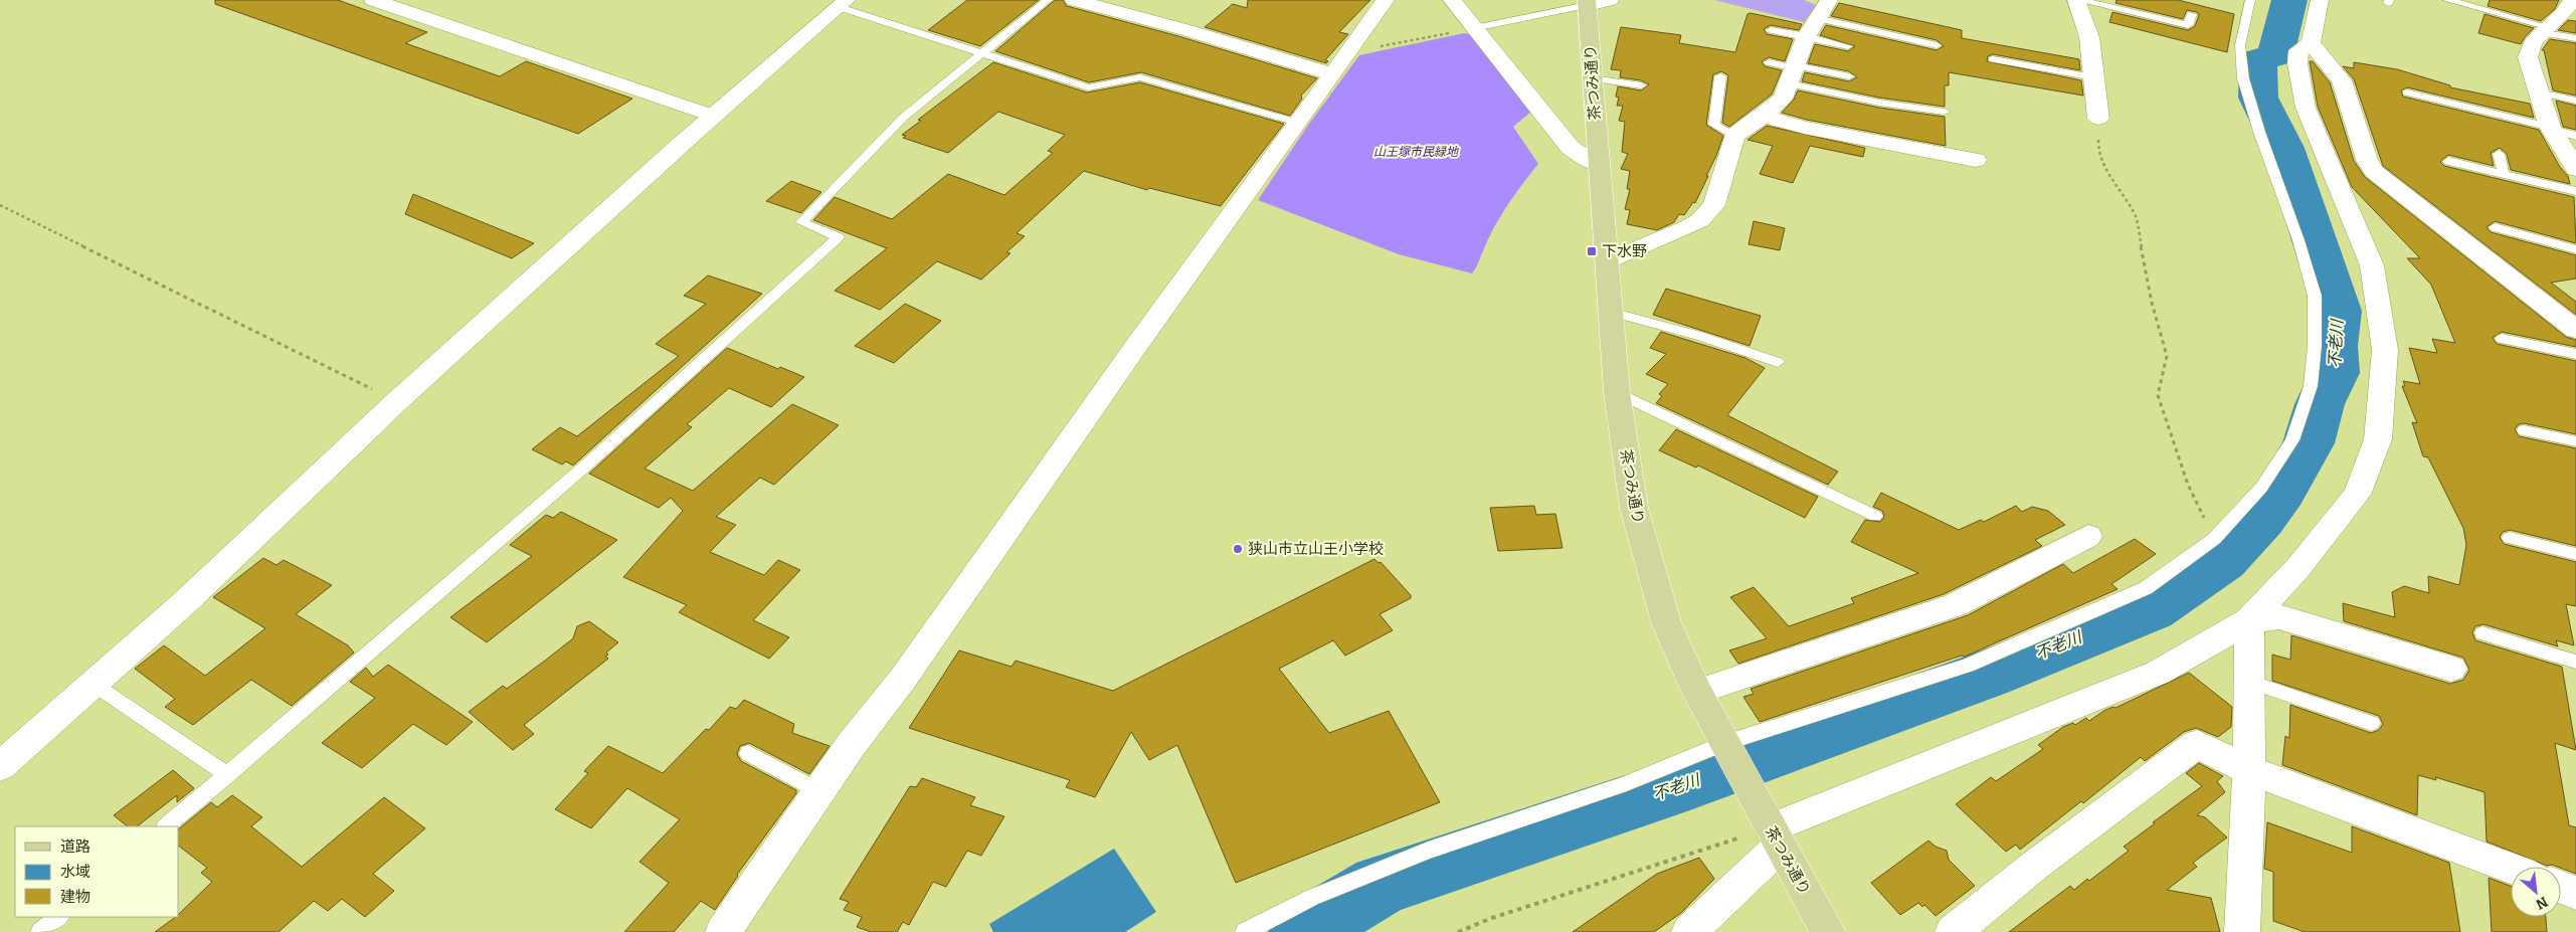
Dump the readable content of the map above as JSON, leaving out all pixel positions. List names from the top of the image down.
{
  "streets": {
    "main road": ["茶つみ通り"]
  },
  "water": ["不老川"],
  "parks": ["山王塚市民緑地"],
  "places": {
    "transit": ["下水野"],
    "other": ["狭山市立山王小学校"]
  },
  "legend": ["道路", "水域", "建物"],
  "north": "bottom right"
}
